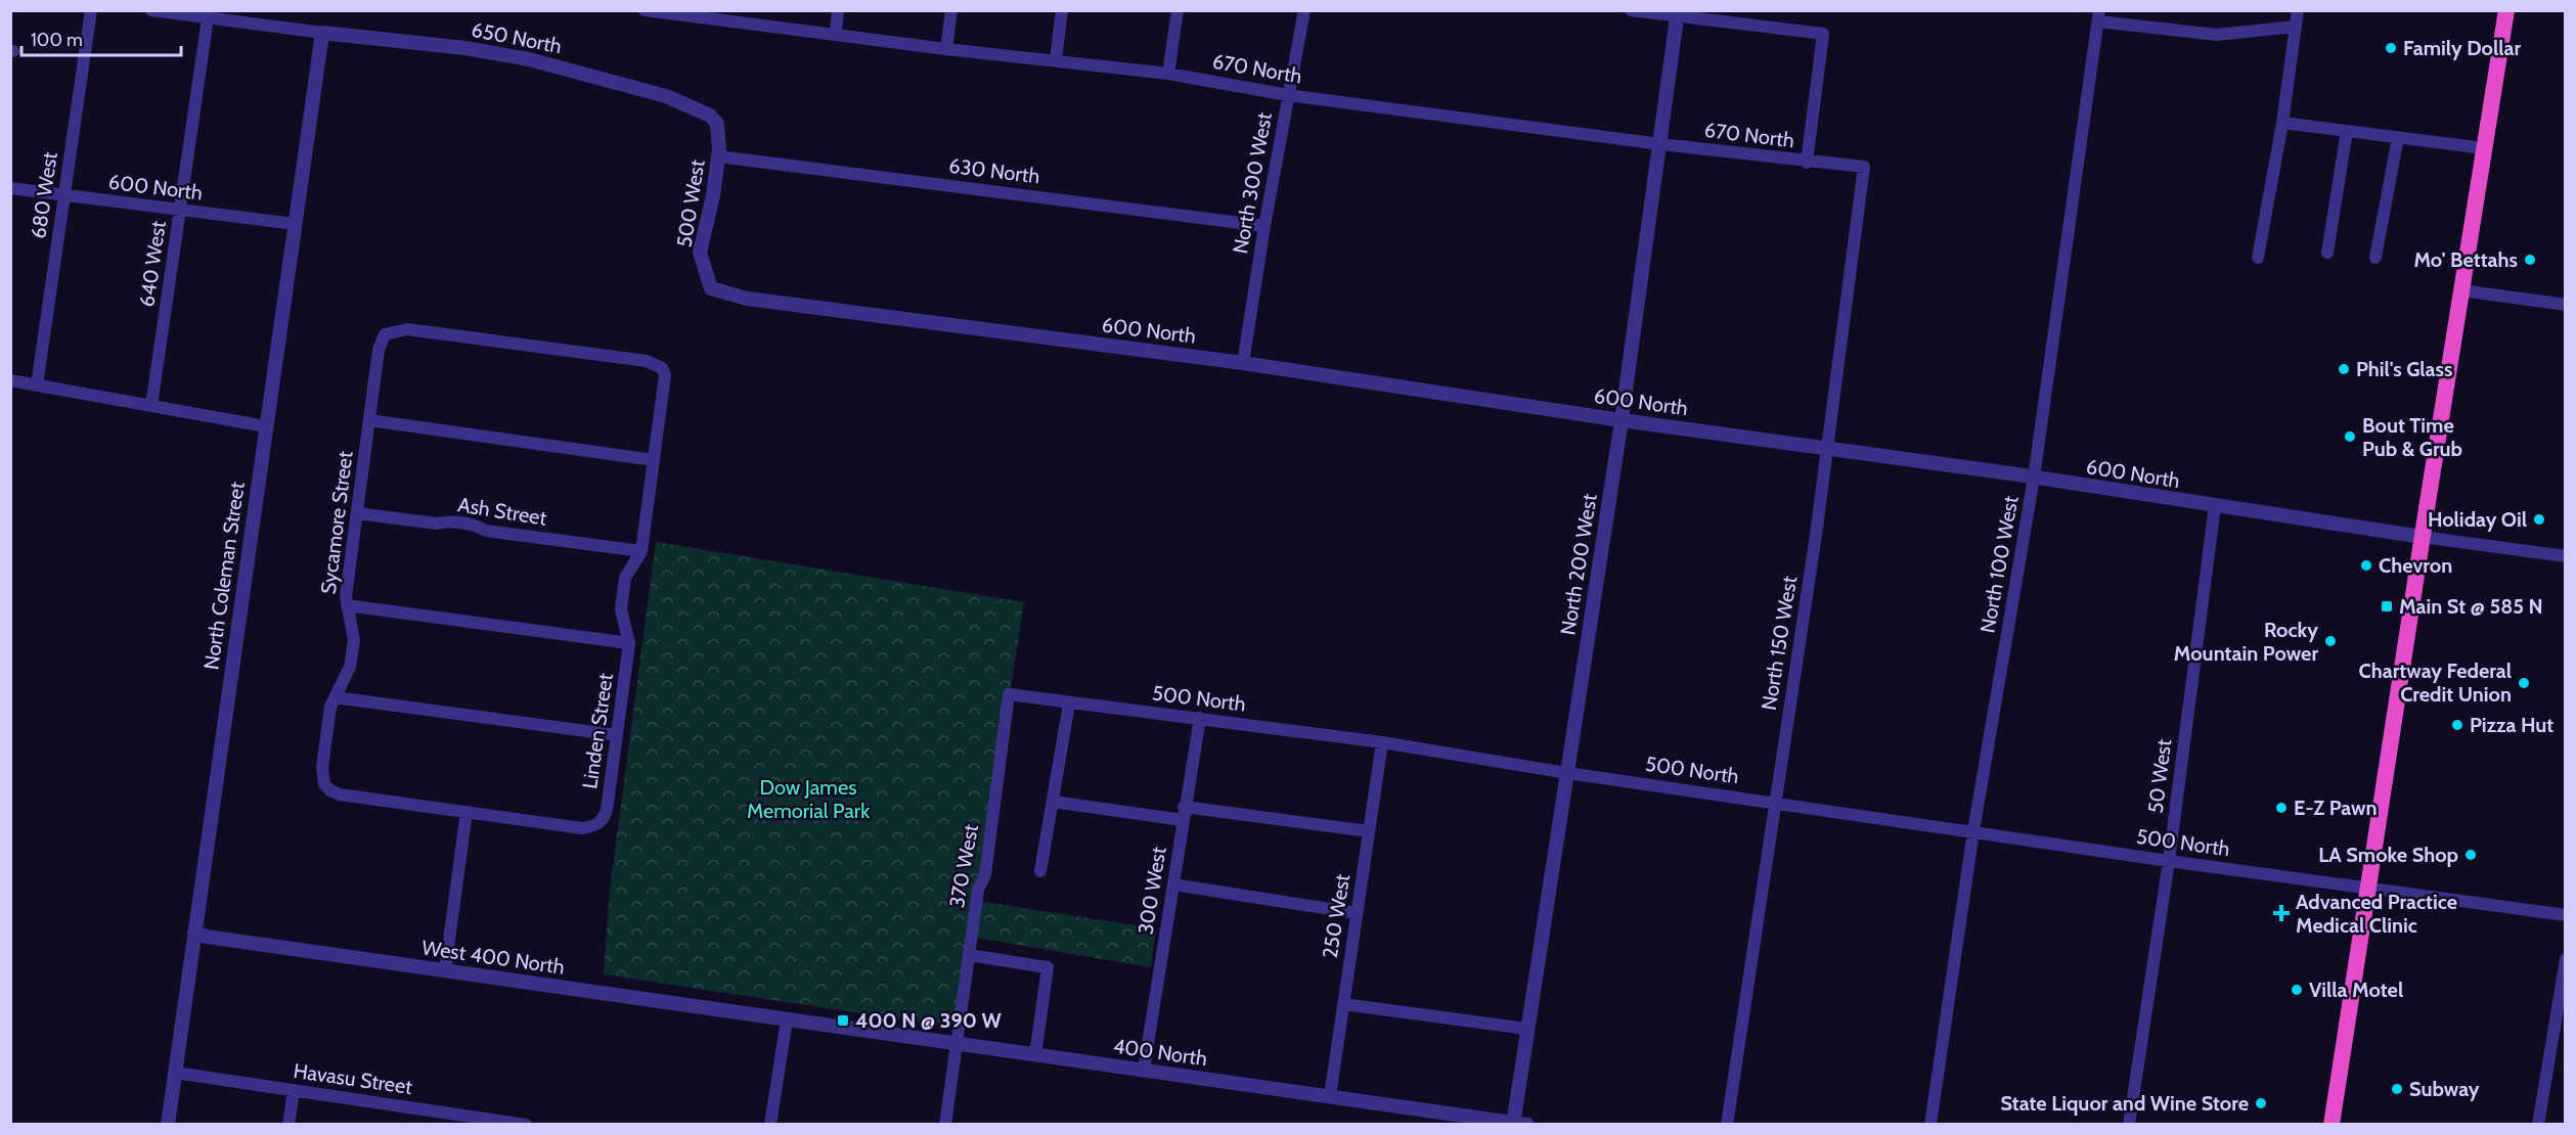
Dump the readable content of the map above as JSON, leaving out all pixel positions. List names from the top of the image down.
{
  "streets": {
    "street": [
      "650 North",
      "670 North",
      "630 North",
      "North 300 West",
      "600 North",
      "680 West",
      "500 West",
      "640 West",
      "Ash Street",
      "Sycamore Street",
      "North 200 West",
      "North 100 West",
      "North Coleman Street",
      "North 150 West",
      "500 North",
      "Linden Street",
      "50 West",
      "370 West",
      "300 West",
      "250 West",
      "West 400 North",
      "400 North",
      "Havasu Street"
    ]
  },
  "crossings": [
    ["650 North", "500 West"],
    ["650 North", "640 West"],
    ["650 North", "North Coleman Street"],
    ["670 North", "North 300 West"],
    ["670 North", "North 200 West"],
    ["670 North", "North 150 West"],
    ["630 North", "North 300 West"],
    ["630 North", "500 West"],
    ["North 300 West", "600 North"],
    ["600 North", "680 West"],
    ["600 North", "500 West"],
    ["600 North", "640 West"],
    ["600 North", "North 200 West"],
    ["600 North", "North 100 West"],
    ["600 North", "North Coleman Street"],
    ["600 North", "North 150 West"],
    ["600 North", "50 West"],
    ["Ash Street", "Sycamore Street"],
    ["Ash Street", "Linden Street"],
    ["Sycamore Street", "Linden Street"],
    ["North 200 West", "500 North"],
    ["North 200 West", "400 North"],
    ["North 100 West", "500 North"],
    ["North Coleman Street", "West 400 North"],
    ["North Coleman Street", "Havasu Street"],
    ["North 150 West", "500 North"],
    ["500 North", "50 West"],
    ["500 North", "370 West"],
    ["500 North", "300 West"],
    ["500 North", "250 West"],
    ["370 West", "400 North"],
    ["300 West", "400 North"],
    ["250 West", "400 North"],
    ["West 400 North", "400 North"]
  ],
  "parks": ["Dow James Memorial Park"],
  "places": {
    "other": [
      "Family Dollar",
      "Mo' Bettahs",
      "Phil's Glass",
      "Bout Time Pub & Grub",
      "Holiday Oil",
      "Chevron",
      "Rocky Mountain Power",
      "Chartway Federal Credit Union",
      "Pizza Hut",
      "E-Z Pawn",
      "LA Smoke Shop",
      "Villa Motel",
      "Subway",
      "State Liquor and Wine Store"
    ],
    "transit": ["Main St @ 585 N", "400 N @ 390 W"],
    "health": ["Advanced Practice Medical Clinic"]
  },
  "scale_bar": "100 m"
}
